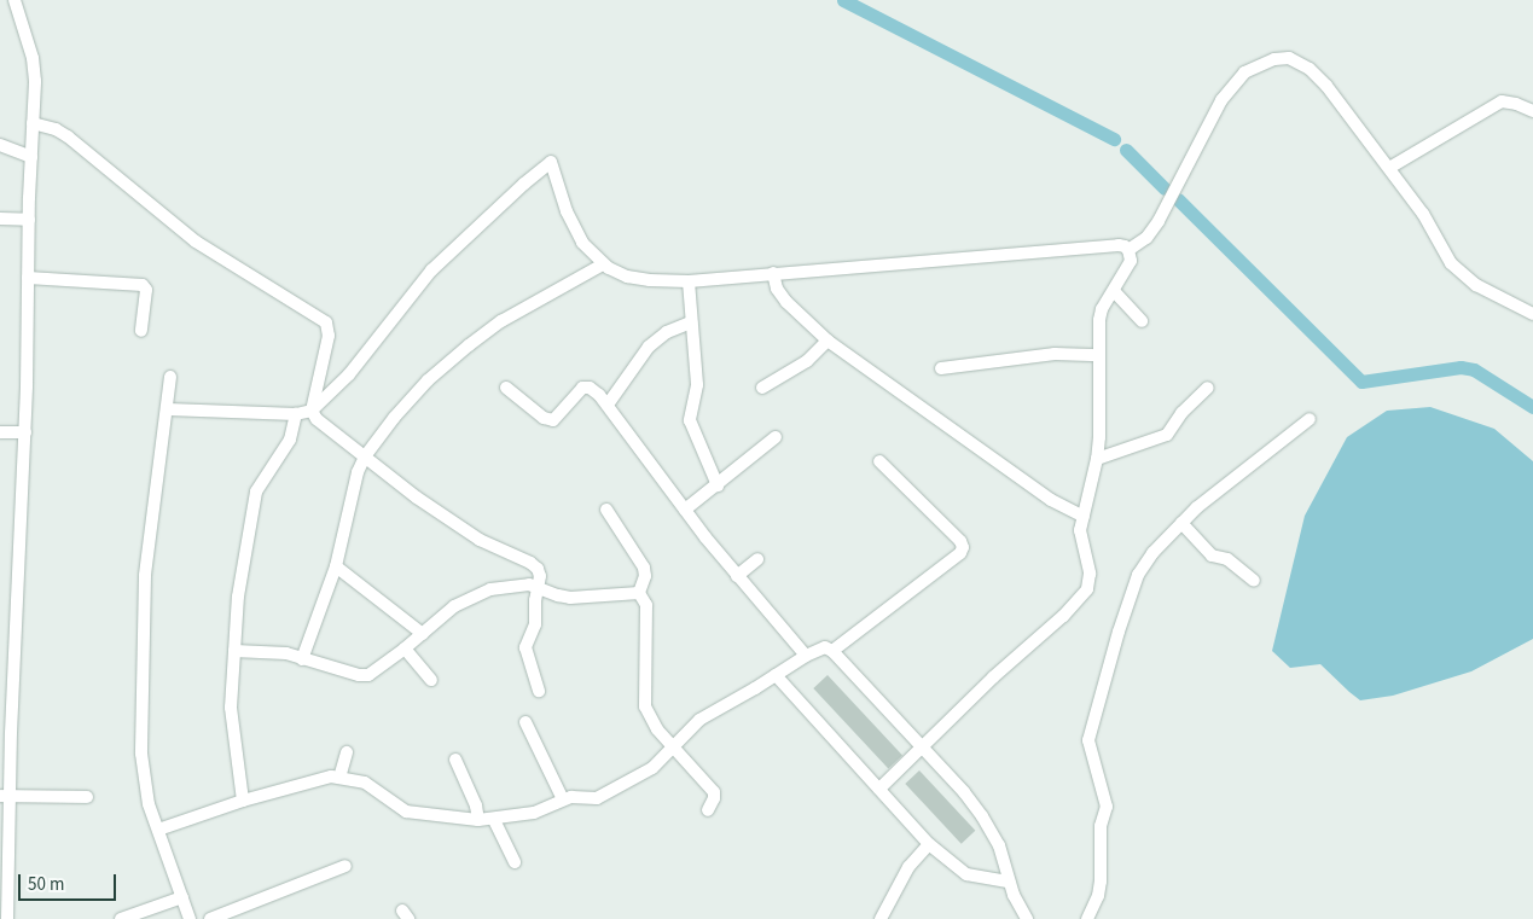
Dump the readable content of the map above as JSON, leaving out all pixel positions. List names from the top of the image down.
{
  "scale_bar": "50 m"
}
